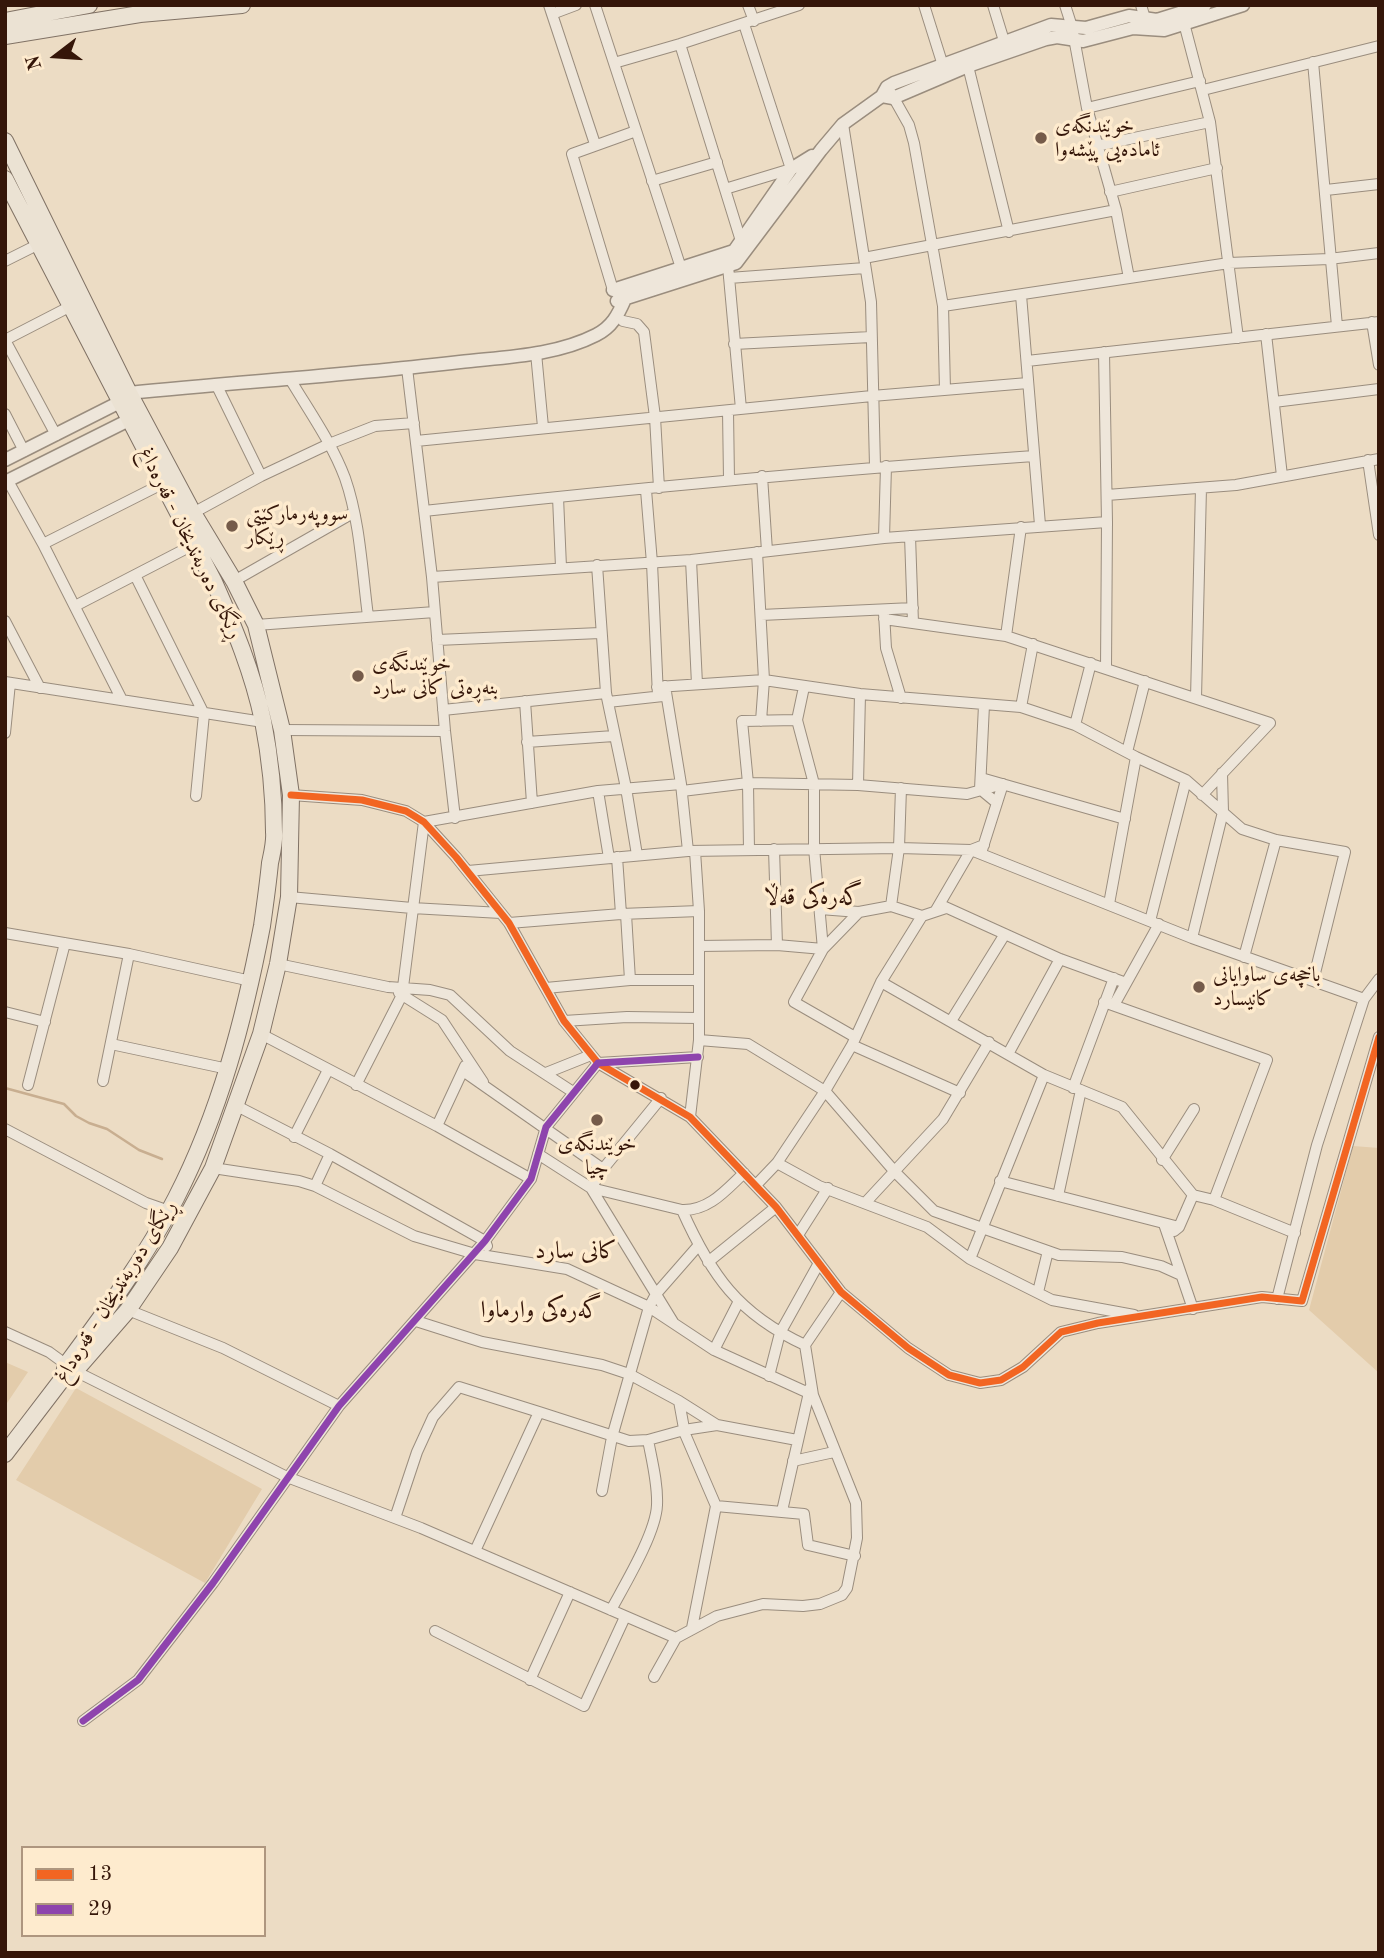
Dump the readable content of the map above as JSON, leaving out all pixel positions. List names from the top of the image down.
{
  "streets": {
    "main road": ["ڕێگای دەربەندیخان - قەرەداغ"]
  },
  "districts": ["گەرەکی قەڵا", "کانی سارد", "گەرەکی وارماوا"],
  "places": [
    "خوێندنگەی ئامادەیی پێشەوا",
    "سووپەرمارکێتی ڕێکار",
    "خوێندنگەی بنەڕەتی کانی سارد",
    "باخچەی ساوایانی کانیسارد",
    "خوێندنگەی چیا"
  ],
  "lines": ["transit line 13", "transit line 29"],
  "legend": ["13", "29"],
  "north": "left"
}
